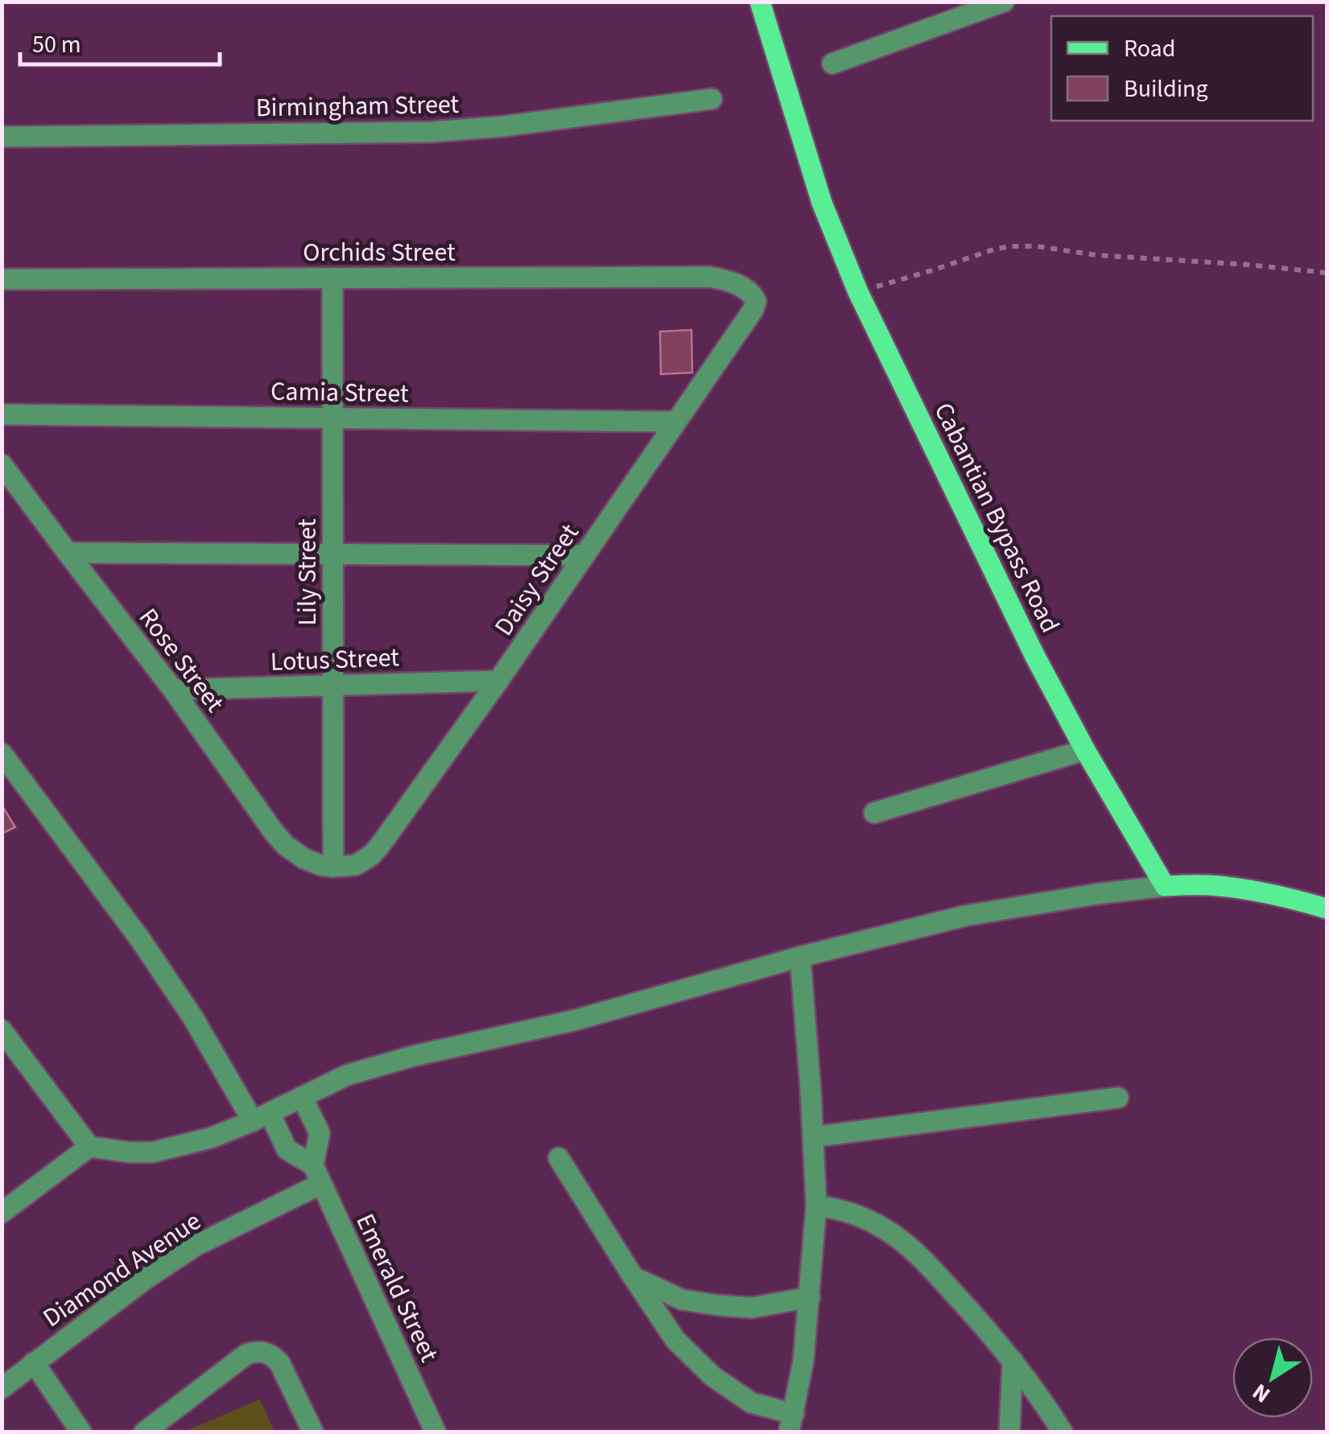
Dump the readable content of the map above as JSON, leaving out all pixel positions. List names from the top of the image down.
{
  "streets": {
    "main road": ["Cabantian Bypass Road"],
    "street": [
      "Birmingham Street",
      "Orchids Street",
      "Camia Street",
      "Lily Street",
      "Daisy Street",
      "Lotus Street",
      "Rose Street",
      "Diamond Avenue",
      "Emerald Street"
    ]
  },
  "crossings": [
    ["Orchids Street", "Lily Street"],
    ["Orchids Street", "Daisy Street"],
    ["Camia Street", "Lily Street"],
    ["Camia Street", "Daisy Street"],
    ["Lily Street", "Daisy Street"],
    ["Lily Street", "Lotus Street"],
    ["Lily Street", "Rose Street"],
    ["Daisy Street", "Lotus Street"],
    ["Daisy Street", "Rose Street"],
    ["Lotus Street", "Rose Street"],
    ["Diamond Avenue", "Emerald Street"]
  ],
  "legend": ["Road", "Building"],
  "scale_bar": "50 m",
  "north": "bottom left"
}
